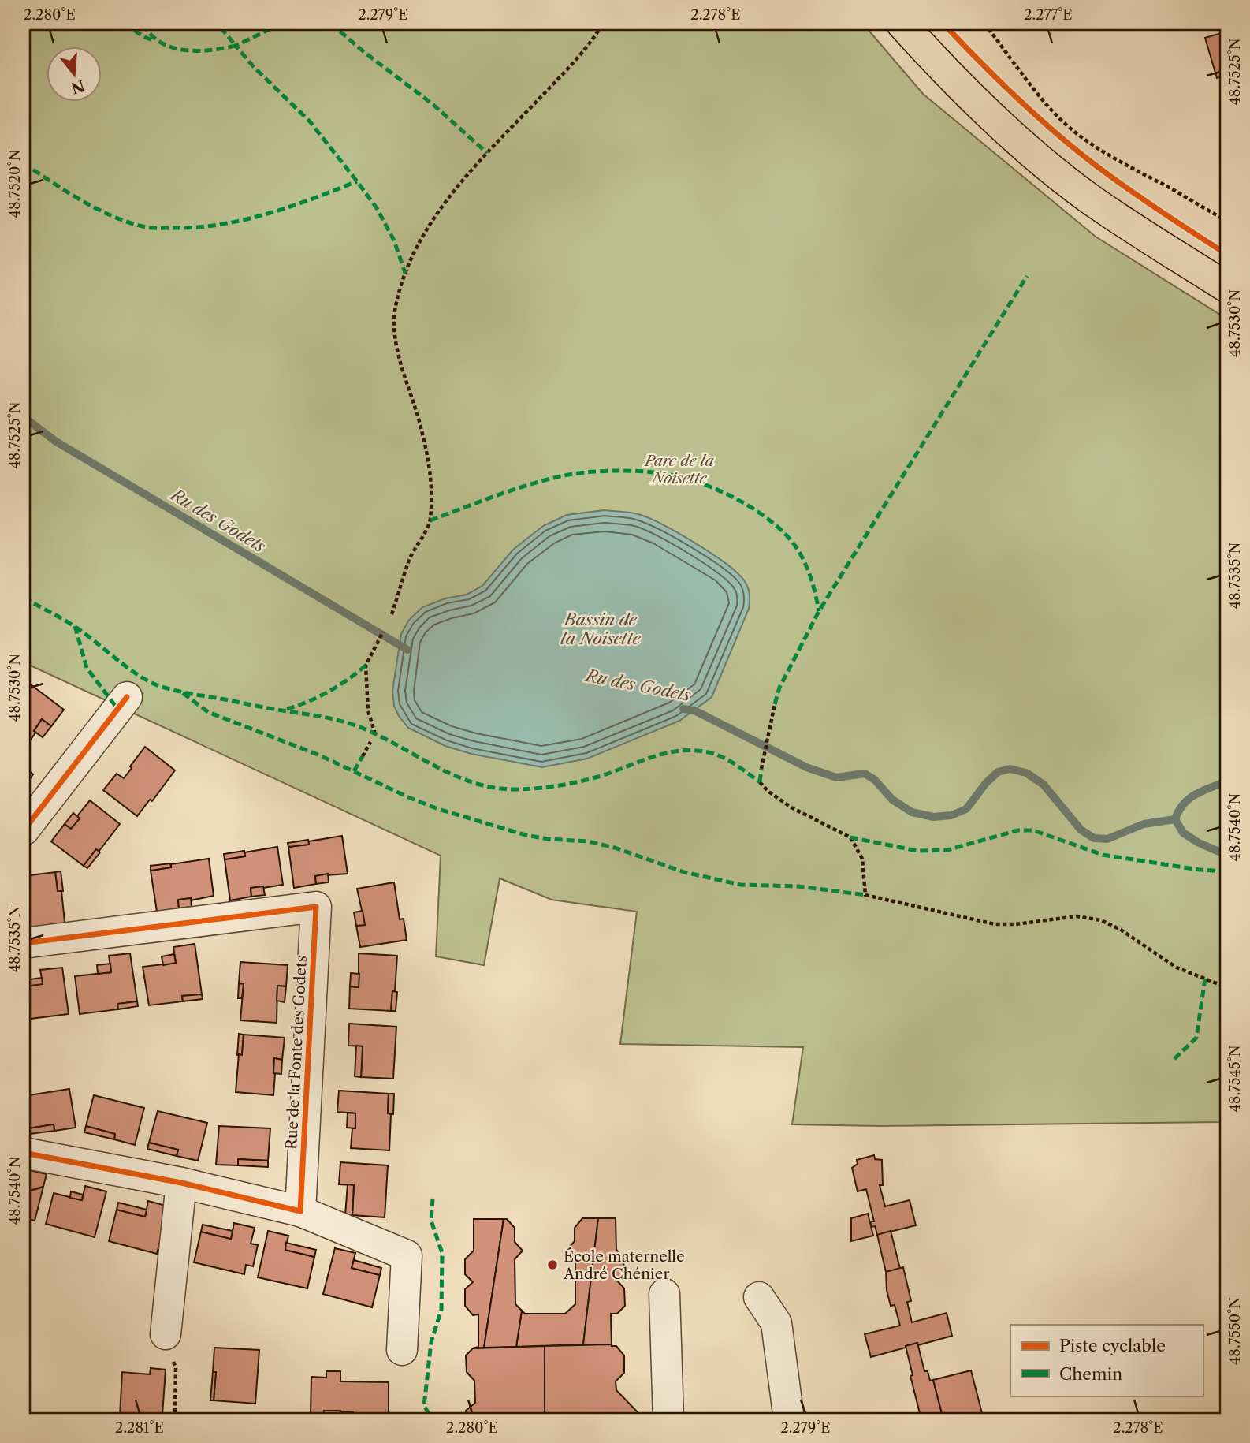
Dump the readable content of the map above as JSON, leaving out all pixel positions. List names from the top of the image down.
{
  "streets": {
    "street": ["Rue de la Fonte des Godets"]
  },
  "water": ["Ru des Godets", "Bassin de la Noisette"],
  "parks": ["Parc de la Noisette"],
  "places": ["École maternelle André Chénier"],
  "legend": ["Piste cyclable", "Chemin"],
  "north": "bottom",
  "coordinates": [
    "2.280°E",
    "2.279°E",
    "2.278°E",
    "2.277°E",
    "48.7525°N",
    "48.7520°N",
    "48.7530°N",
    "48.7535°N",
    "48.7540°N",
    "48.7545°N",
    "48.7550°N",
    "2.281°E"
  ]
}
